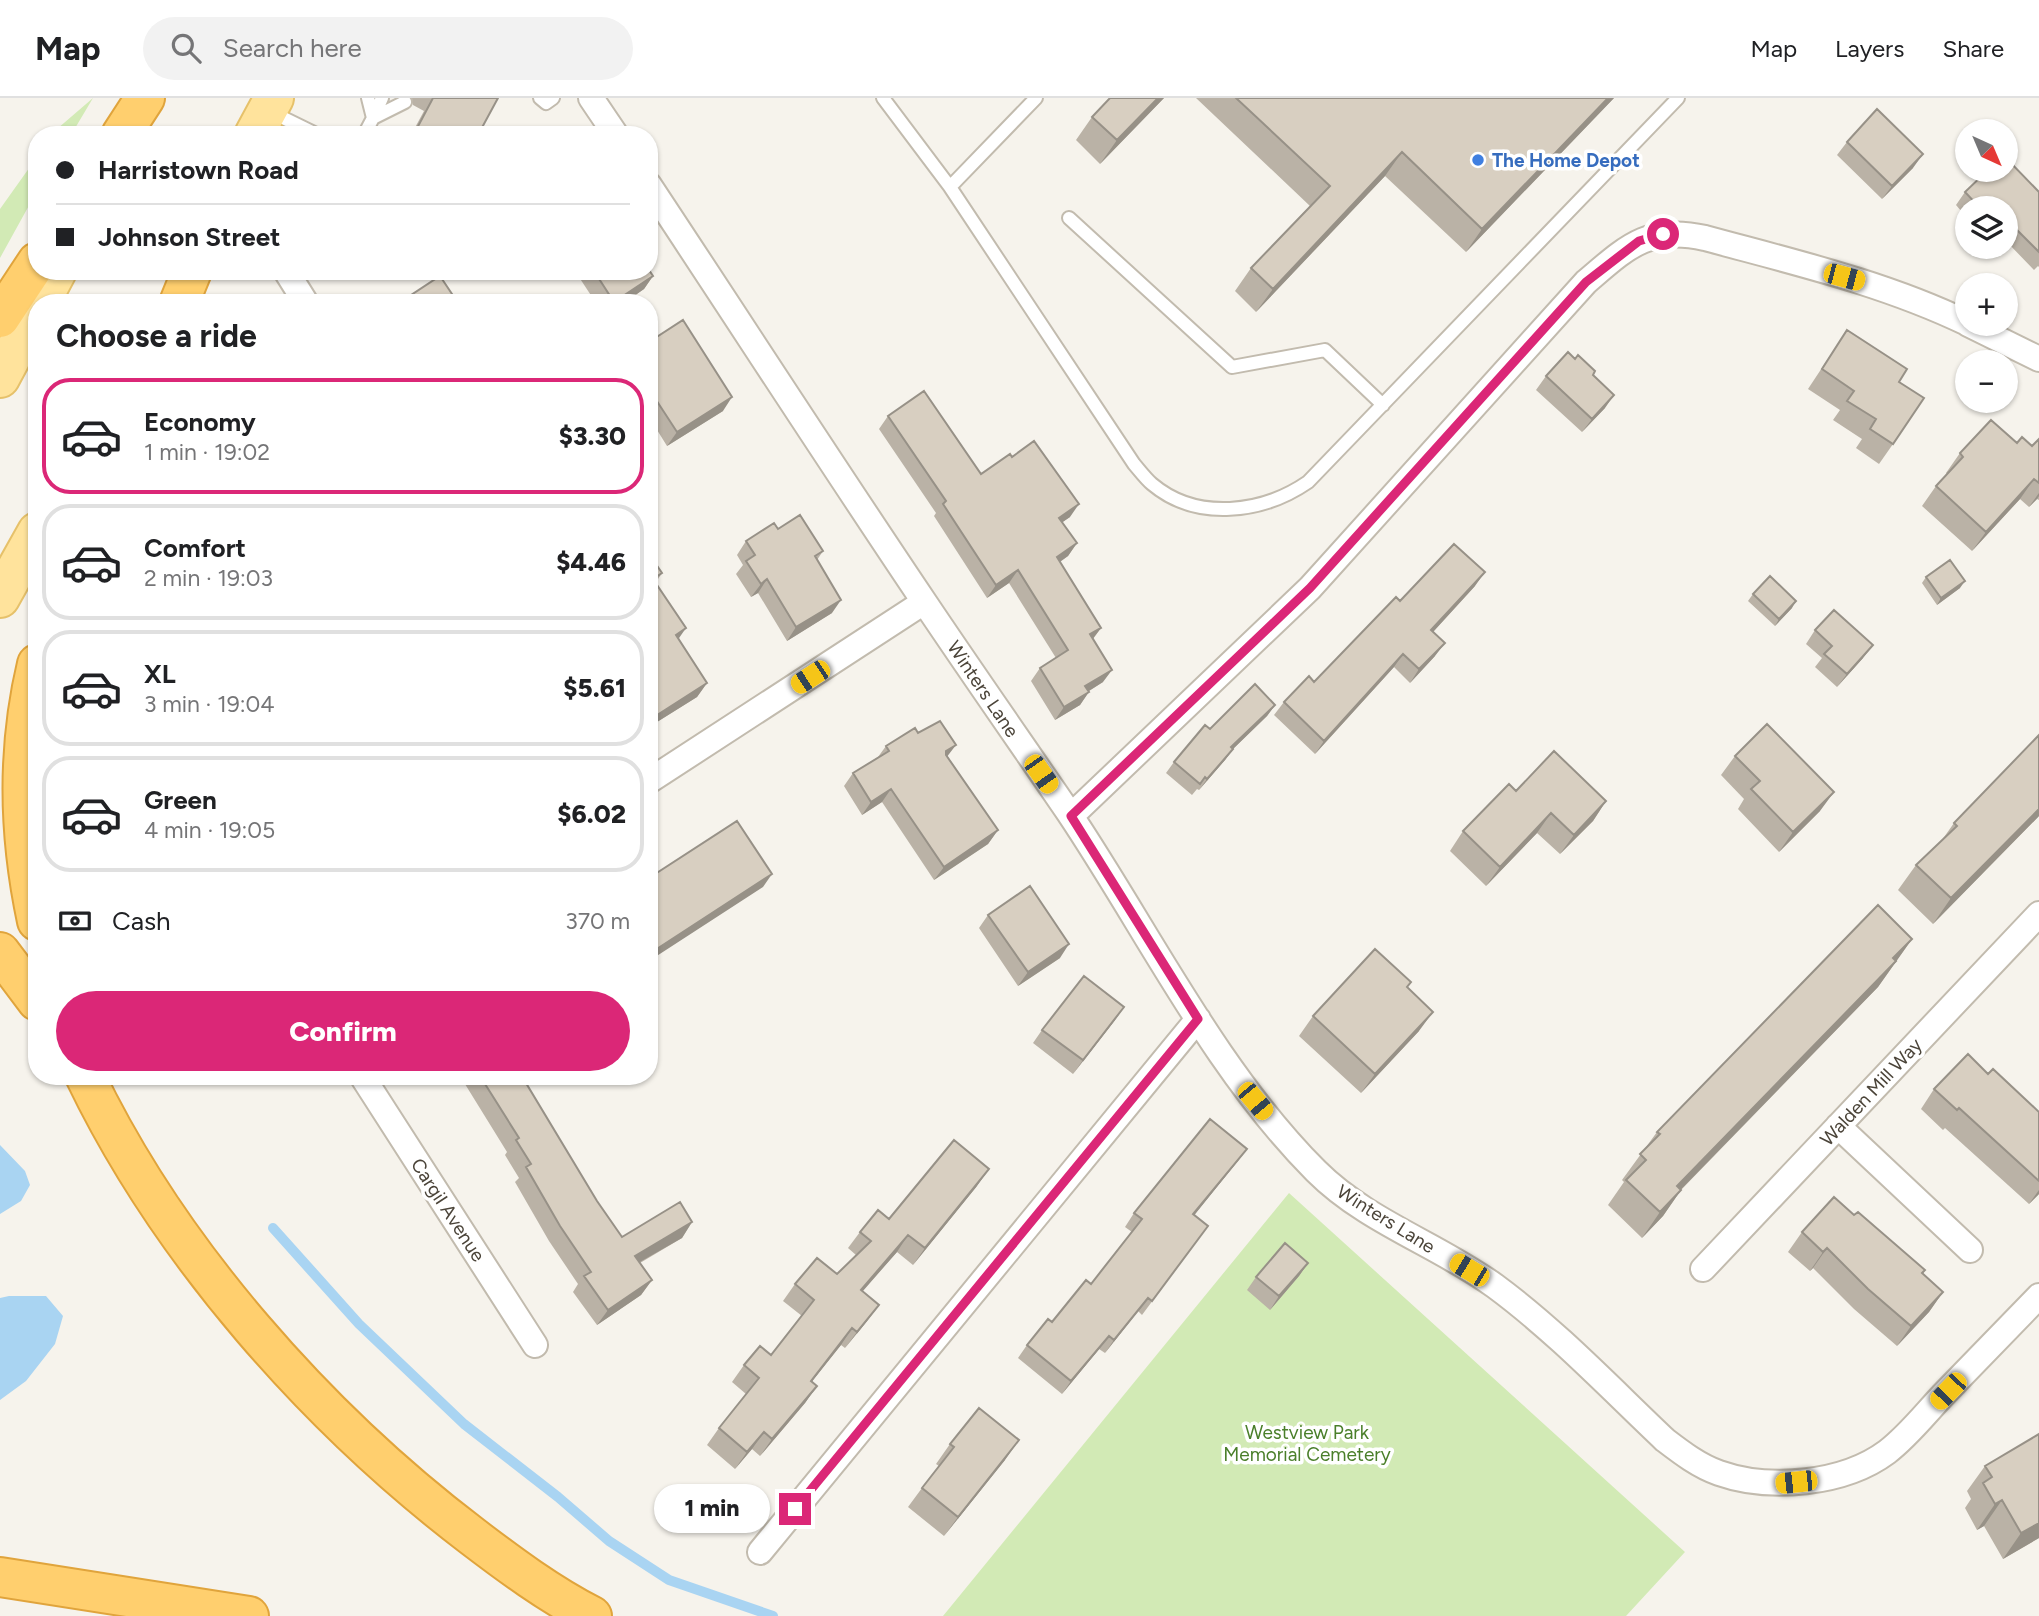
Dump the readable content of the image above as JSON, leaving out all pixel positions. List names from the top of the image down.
{
  "streets": {
    "street": ["Winters Lane", "Walden Mill Way", "Cargil Avenue"]
  },
  "parks": ["Westview Park Memorial Cemetery"],
  "places": ["The Home Depot"],
  "north": "bottom right",
  "page": {
    "header": "Map",
    "search": "Search here",
    "nav": ["Map", "Layers", "Share"],
    "map_buttons": ["+", "−"],
    "banner": ["Harristown Road", "Johnson Street"],
    "heading": "Choose a ride",
    "list": [
      {
        "name": "Economy",
        "note": "1 min · 19:02",
        "value": "$3.30"
      },
      {
        "name": "Comfort",
        "note": "2 min · 19:03",
        "value": "$4.46"
      },
      {
        "name": "XL",
        "note": "3 min · 19:04",
        "value": "$5.61"
      },
      {
        "name": "Green",
        "note": "4 min · 19:05",
        "value": "$6.02"
      }
    ],
    "pay": ["Cash", "370 m"],
    "buttons": "Confirm",
    "bubble": "1 min"
  }
}
